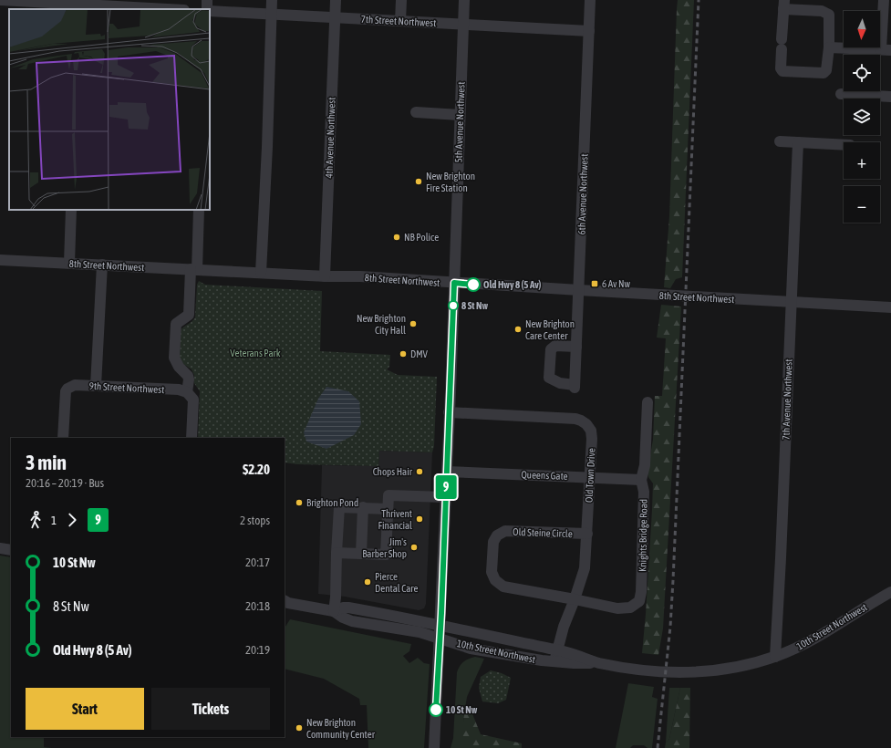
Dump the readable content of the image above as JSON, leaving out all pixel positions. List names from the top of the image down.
{
  "streets": {
    "street": [
      "7th Street Northwest",
      "5th Avenue Northwest",
      "4th Avenue Northwest",
      "6th Avenue Northwest",
      "8th Street Northwest",
      "9th Street Northwest",
      "7th Avenue Northwest",
      "Queens Gate",
      "Old Town Drive",
      "Old Steine Circle",
      "Knights Bridge Road",
      "10th Street Northwest"
    ]
  },
  "crossings": [
    ["7th Street Northwest", "5th Avenue Northwest"],
    ["7th Street Northwest", "4th Avenue Northwest"],
    ["7th Street Northwest", "6th Avenue Northwest"],
    ["5th Avenue Northwest", "8th Street Northwest"],
    ["5th Avenue Northwest", "Queens Gate"],
    ["5th Avenue Northwest", "Old Town Drive"],
    ["5th Avenue Northwest", "10th Street Northwest"],
    ["4th Avenue Northwest", "8th Street Northwest"],
    ["6th Avenue Northwest", "8th Street Northwest"],
    ["8th Street Northwest", "7th Avenue Northwest"],
    ["7th Avenue Northwest", "10th Street Northwest"],
    ["Queens Gate", "Old Town Drive"],
    ["Queens Gate", "Knights Bridge Road"],
    ["Old Town Drive", "Old Steine Circle"],
    ["Old Town Drive", "Knights Bridge Road"],
    ["Old Town Drive", "10th Street Northwest"],
    ["Old Steine Circle", "Knights Bridge Road"]
  ],
  "parks": ["Veterans Park"],
  "places": {
    "other": [
      "New Brighton Fire Station",
      "NB Police",
      "Old Hwy 8 (5 Av)",
      "8 St Nw",
      "New Brighton City Hall",
      "New Brighton Care Center",
      "DMV",
      "Chops Hair",
      "Brighton Pond",
      "Thrivent Financial",
      "Jim's Barber Shop",
      "Pierce Dental Care",
      "10 St Nw",
      "New Brighton Community Center"
    ],
    "transit": ["6 Av Nw"]
  },
  "lines": ["bus line 9"],
  "north": "bottom",
  "page": {
    "on_map": "9",
    "map_buttons": ["+", "−"],
    "heading": ["3 min", "20:16 – 20:19 · Bus", "$2.20"],
    "legs": ["1", "9", "2 stops"],
    "list": [
      {
        "name": "10 St Nw",
        "value": "20:17"
      },
      {
        "name": "8 St Nw",
        "value": "20:18"
      },
      {
        "name": "Old Hwy 8 (5 Av)",
        "value": "20:19"
      }
    ],
    "buttons": ["Start", "Tickets"]
  }
}
